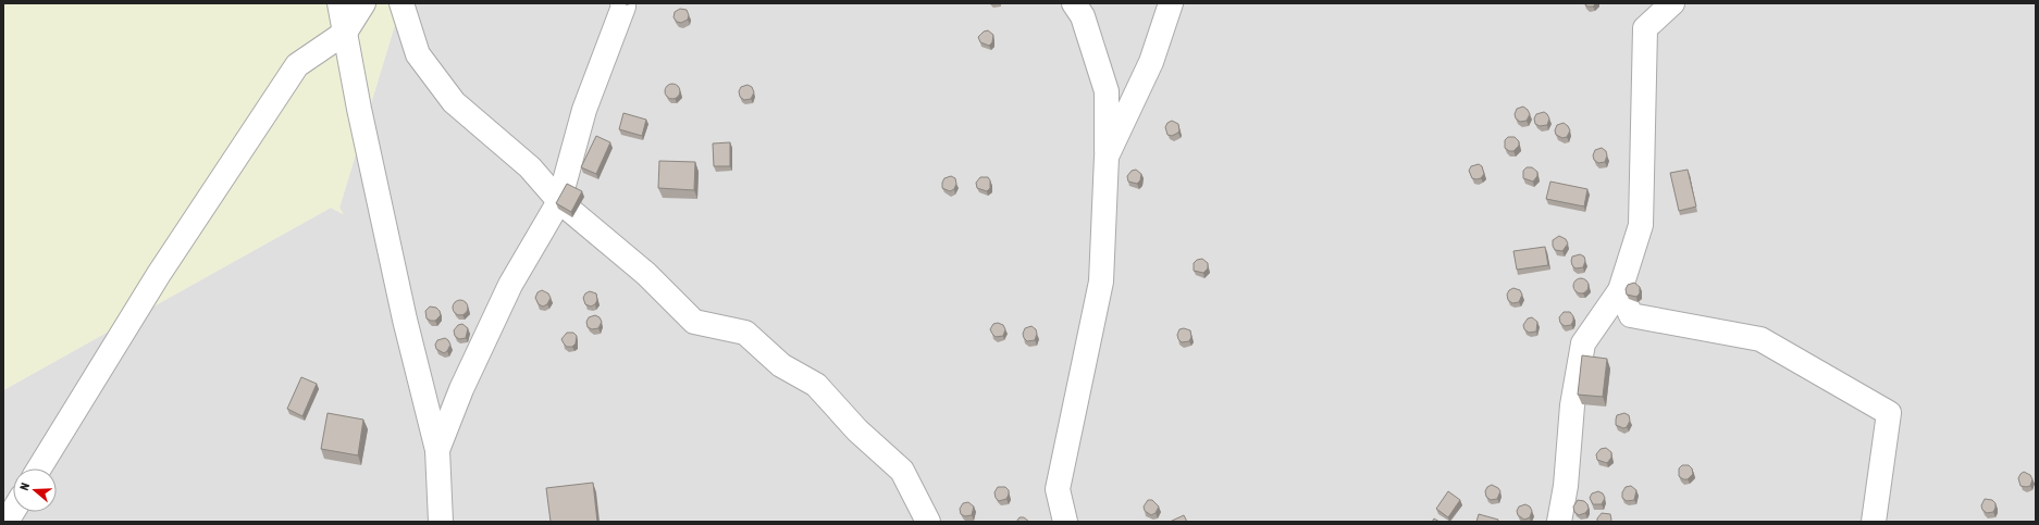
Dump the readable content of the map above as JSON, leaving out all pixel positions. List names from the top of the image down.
{
  "north": "left"
}
